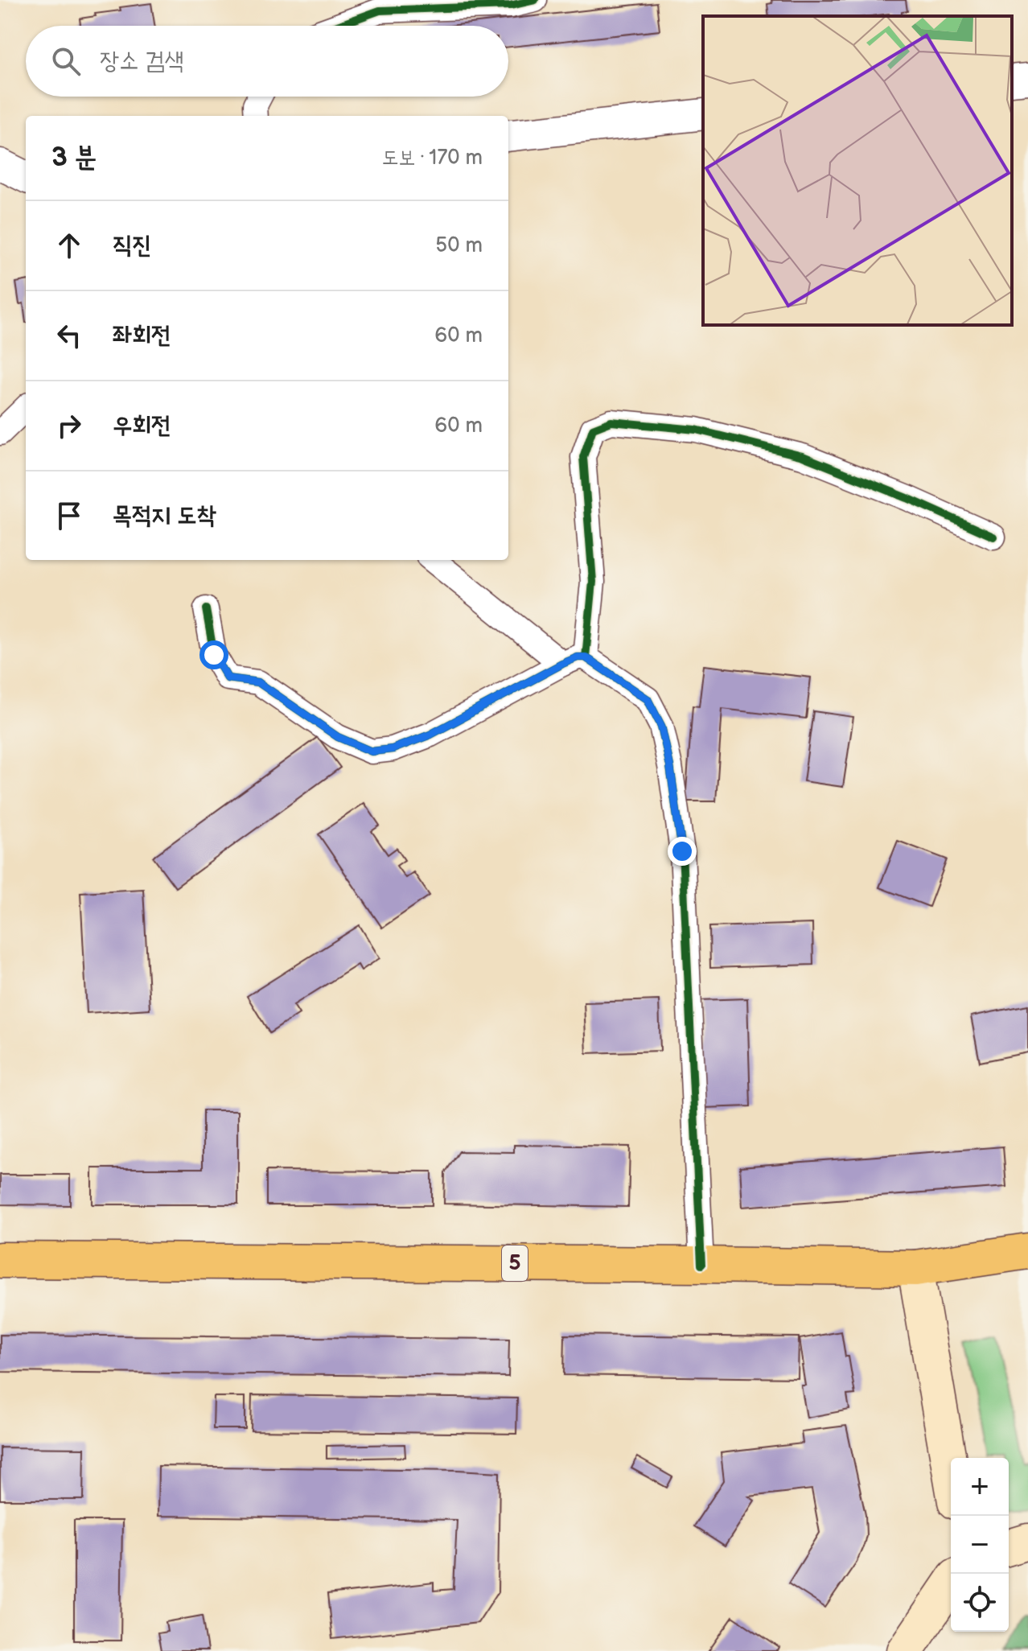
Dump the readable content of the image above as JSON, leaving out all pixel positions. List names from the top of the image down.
{
  "streets": {
    "highway": ["5"]
  },
  "page": {
    "search": "장소 검색",
    "heading": ["3 분", "도보 · 170 m"],
    "list": [
      ["직진", "50 m"],
      ["좌회전", "60 m"],
      ["우회전", "60 m"],
      "목적지 도착"
    ],
    "map_buttons": ["+", "−"]
  }
}
